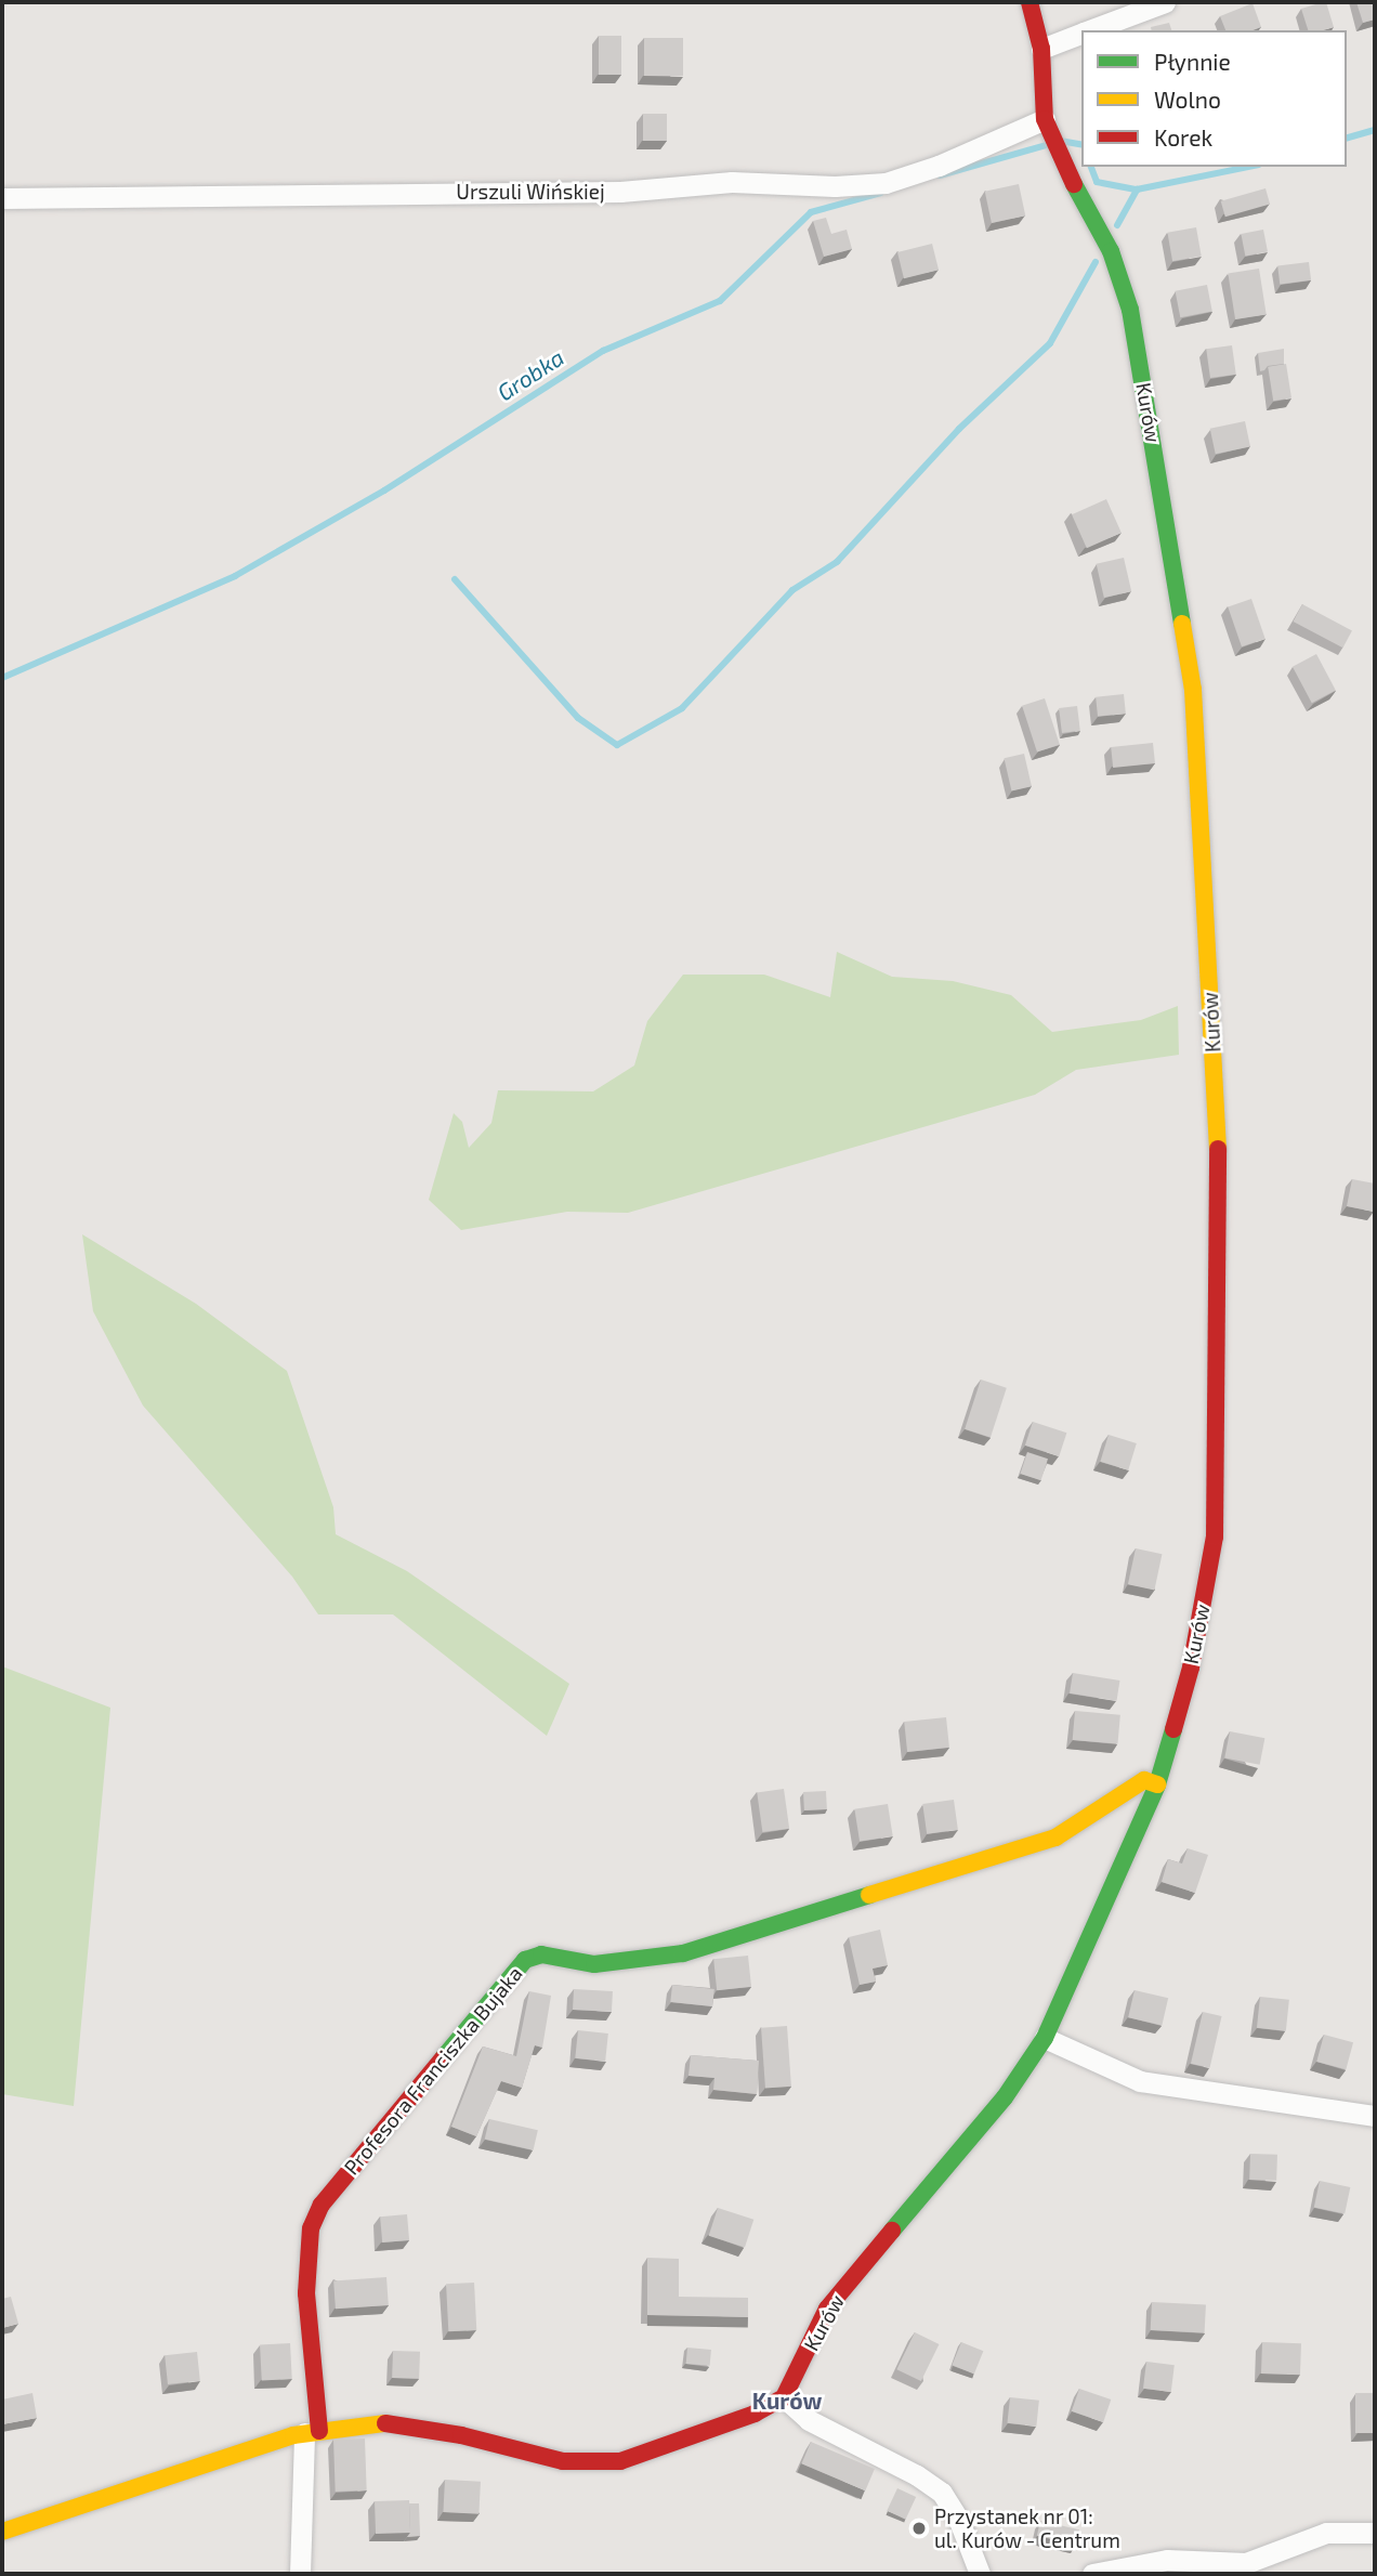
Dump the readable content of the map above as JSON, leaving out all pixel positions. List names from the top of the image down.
{
  "streets": {
    "street": ["Urszuli Wińskiej", "Kurów", "Profesora Franciszka Bujaka"]
  },
  "crossings": [
    ["Urszuli Wińskiej", "Kurów"],
    ["Kurów", "Profesora Franciszka Bujaka"]
  ],
  "districts": ["Kurów"],
  "water": ["Grobka"],
  "places": ["Przystanek nr 01: ul. Kurów - Centrum"],
  "legend": ["Płynnie", "Wolno", "Korek"]
}
